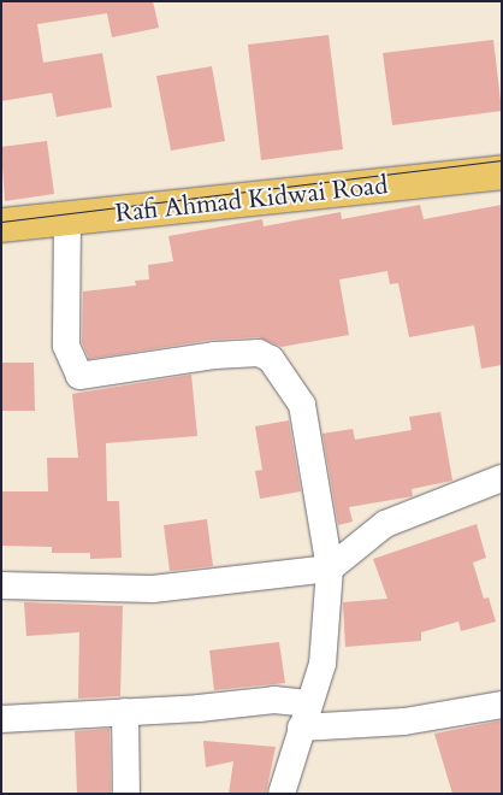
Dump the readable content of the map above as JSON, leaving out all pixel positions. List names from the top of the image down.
{
  "streets": {
    "main road": ["Rafi Ahmad Kidwai Road"]
  }
}
